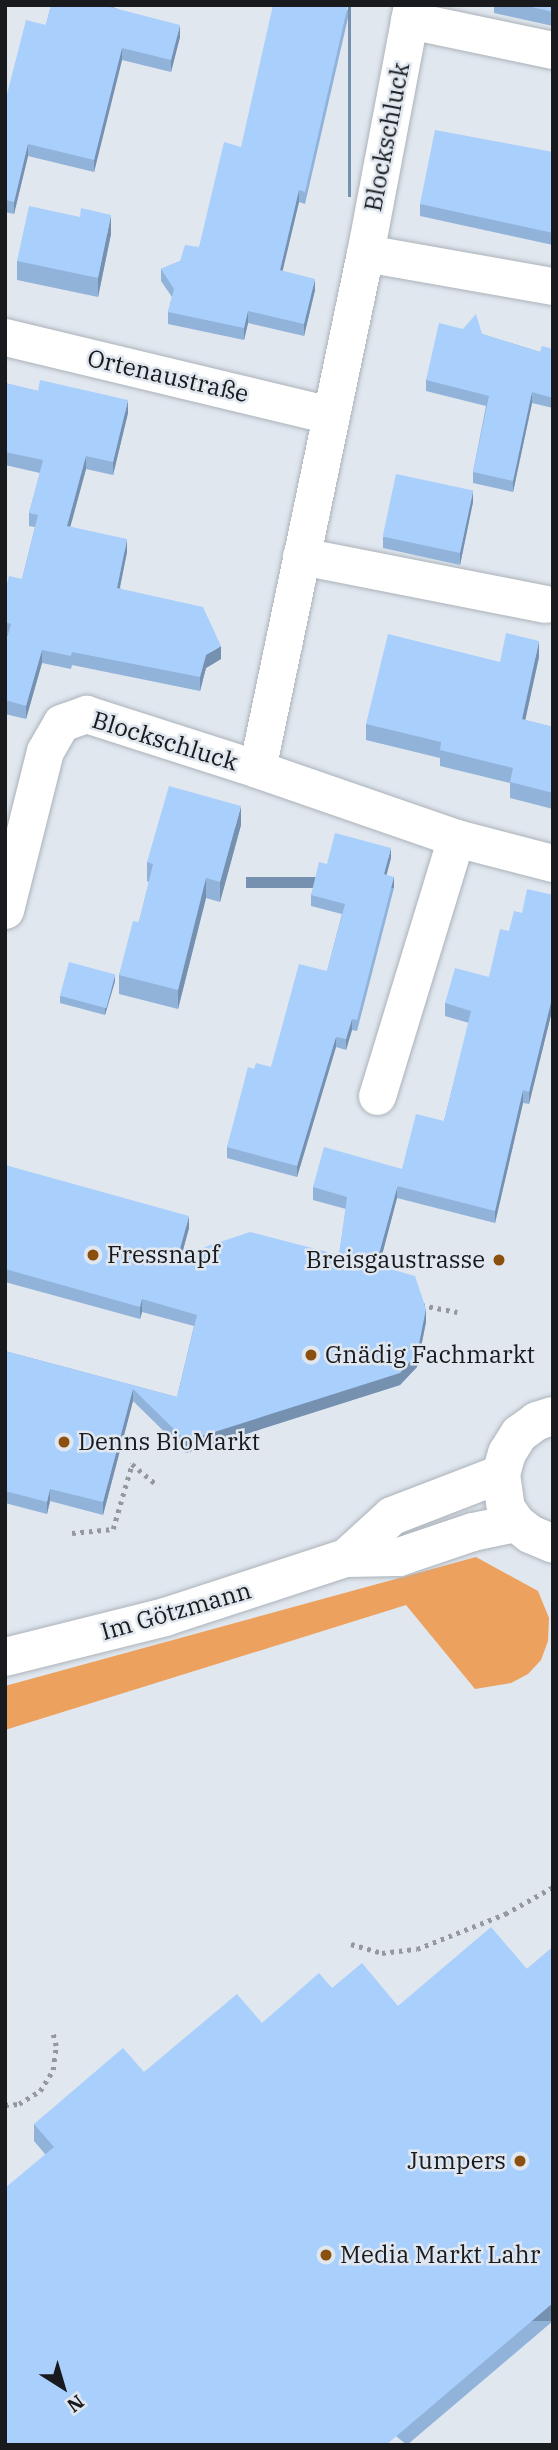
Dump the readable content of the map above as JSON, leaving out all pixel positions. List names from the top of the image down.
{
  "streets": {
    "street": ["Blockschluck", "Ortenaustraße", "Im Götzmann"]
  },
  "crossings": [
    ["Blockschluck", "Ortenaustraße"]
  ],
  "places": [
    "Fressnapf",
    "Breisgaustrasse",
    "Gnädig Fachmarkt",
    "Denns BioMarkt",
    "Jumpers",
    "Media Markt Lahr"
  ],
  "north": "bottom right"
}
